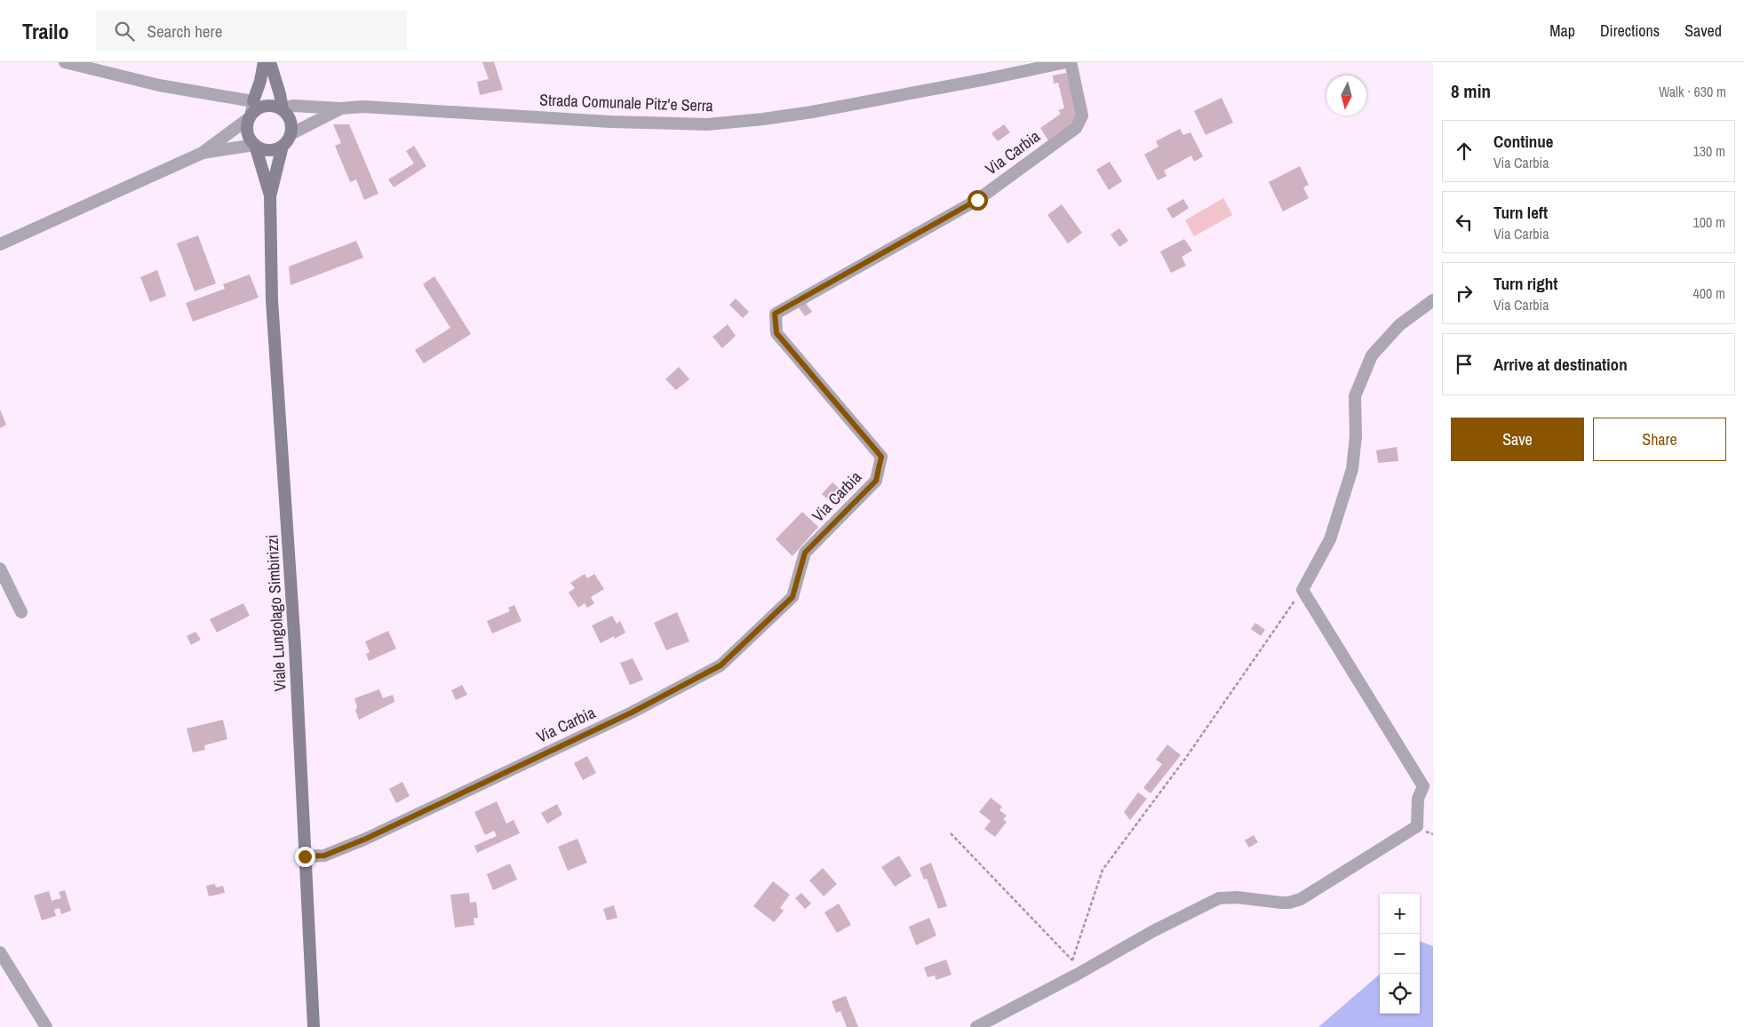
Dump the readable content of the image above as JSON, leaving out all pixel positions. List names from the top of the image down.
{
  "streets": {
    "main road": ["Viale Lungolago Simbirizzi"],
    "street": ["Strada Comunale Pitz'e Serra", "Via Carbia"]
  },
  "crossings": [
    ["Strada Comunale Pitz'e Serra", "Viale Lungolago Simbirizzi"],
    ["Via Carbia", "Viale Lungolago Simbirizzi"]
  ],
  "north": "bottom",
  "page": {
    "header": "Trailo",
    "search": "Search here",
    "nav": ["Map", "Directions", "Saved"],
    "heading": ["8 min", "Walk · 630 m"],
    "list": [
      ["Continue", "Via Carbia", "130 m"],
      ["Turn left", "Via Carbia", "100 m"],
      ["Turn right", "Via Carbia", "400 m"],
      "Arrive at destination"
    ],
    "buttons": ["Save", "Share"],
    "map_buttons": ["+", "−"]
  }
}
